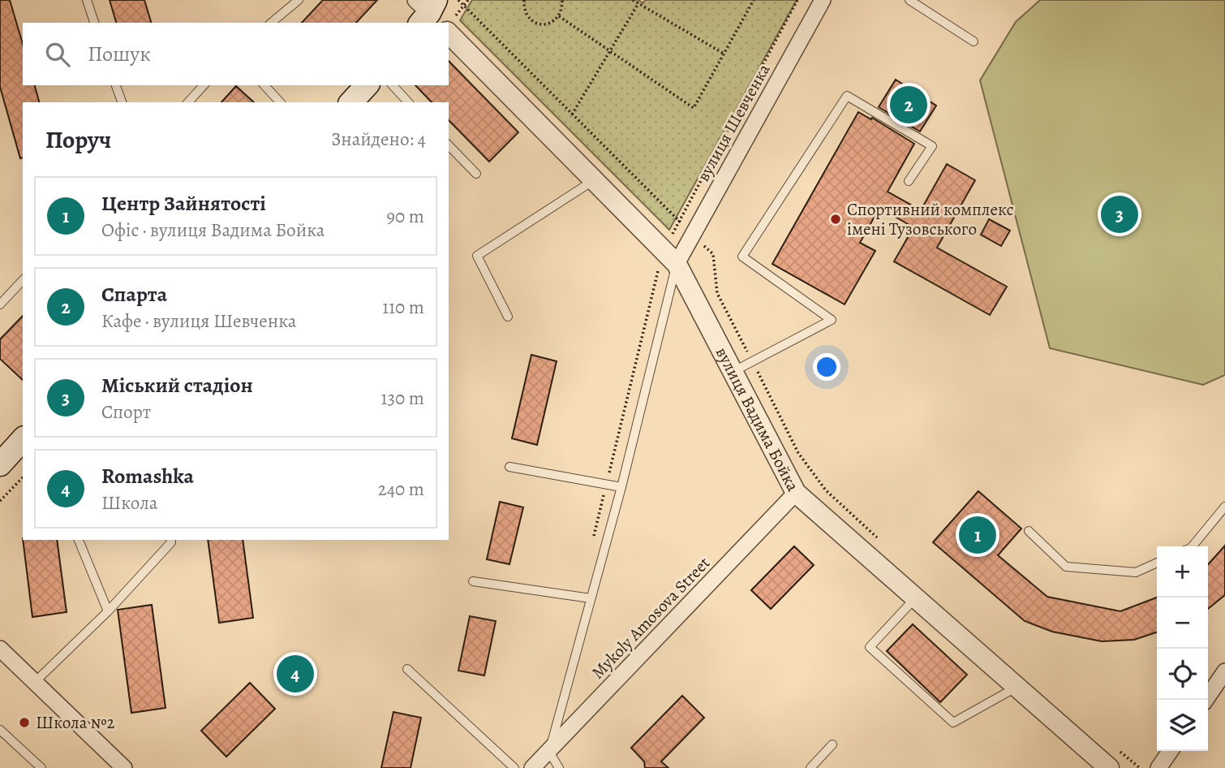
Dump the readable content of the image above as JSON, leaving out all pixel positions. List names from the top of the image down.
{
  "streets": {
    "street": ["вулиця Шевченка", "вулиця Вадима Бойка", "Mykoly Amosova Street"]
  },
  "crossings": [
    ["вулиця Шевченка", "вулиця Вадима Бойка"],
    ["вулиця Вадима Бойка", "Mykoly Amosova Street"]
  ],
  "places": ["Спортивний комплекс імені Тузовського", "Школа №2"],
  "page": {
    "search": "Пошук",
    "pins": [
      "2",
      "3",
      "1",
      "4"
    ],
    "heading": ["Поруч", "Знайдено: 4"],
    "list": [
      {
        "mark": "1",
        "name": "Центр Зайнятості",
        "note": "Офіс · вулиця Вадима Бойка",
        "value": "90 m"
      },
      {
        "mark": "2",
        "name": "Спарта",
        "note": "Кафе · вулиця Шевченка",
        "value": "110 m"
      },
      {
        "mark": "3",
        "name": "Міський стадіон",
        "note": "Спорт",
        "value": "130 m"
      },
      {
        "mark": "4",
        "name": "Romashka",
        "note": "Школа",
        "value": "240 m"
      }
    ],
    "map_buttons": ["+", "−"]
  }
}
